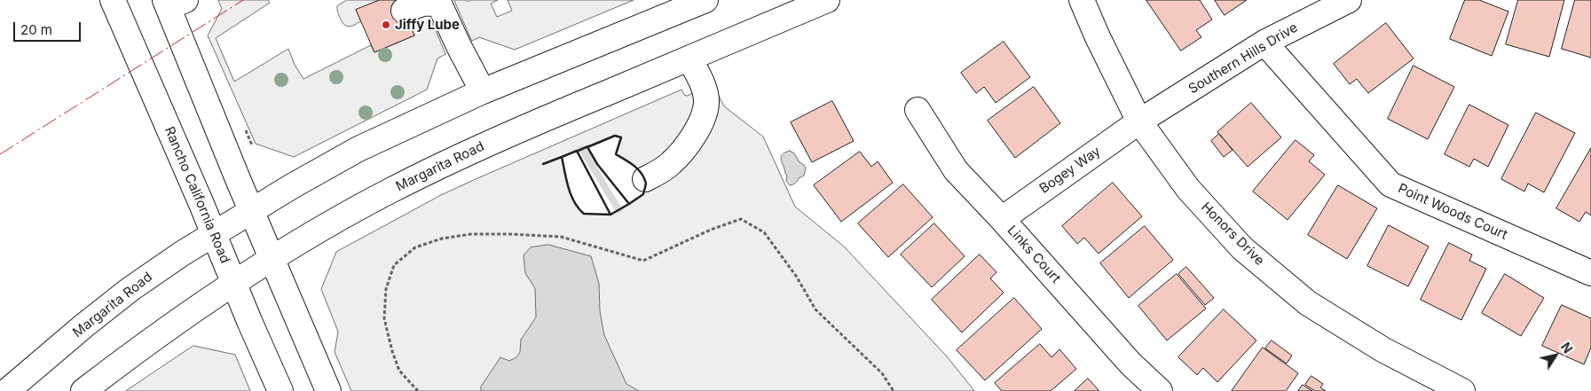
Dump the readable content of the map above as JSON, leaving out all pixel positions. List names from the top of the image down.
{
  "streets": {
    "main road": [
      "Southern Hills Drive",
      "Margarita Road",
      "Bogey Way",
      "Rancho California Road",
      "Point Woods Court",
      "Honors Drive",
      "Links Court"
    ]
  },
  "crossings": [
    ["Southern Hills Drive", "Bogey Way"],
    ["Southern Hills Drive", "Point Woods Court"],
    ["Southern Hills Drive", "Honors Drive"],
    ["Margarita Road", "Rancho California Road"],
    ["Bogey Way", "Honors Drive"],
    ["Bogey Way", "Links Court"]
  ],
  "places": ["Jiffy Lube"],
  "scale_bar": "20 m",
  "north": "top right"
}
